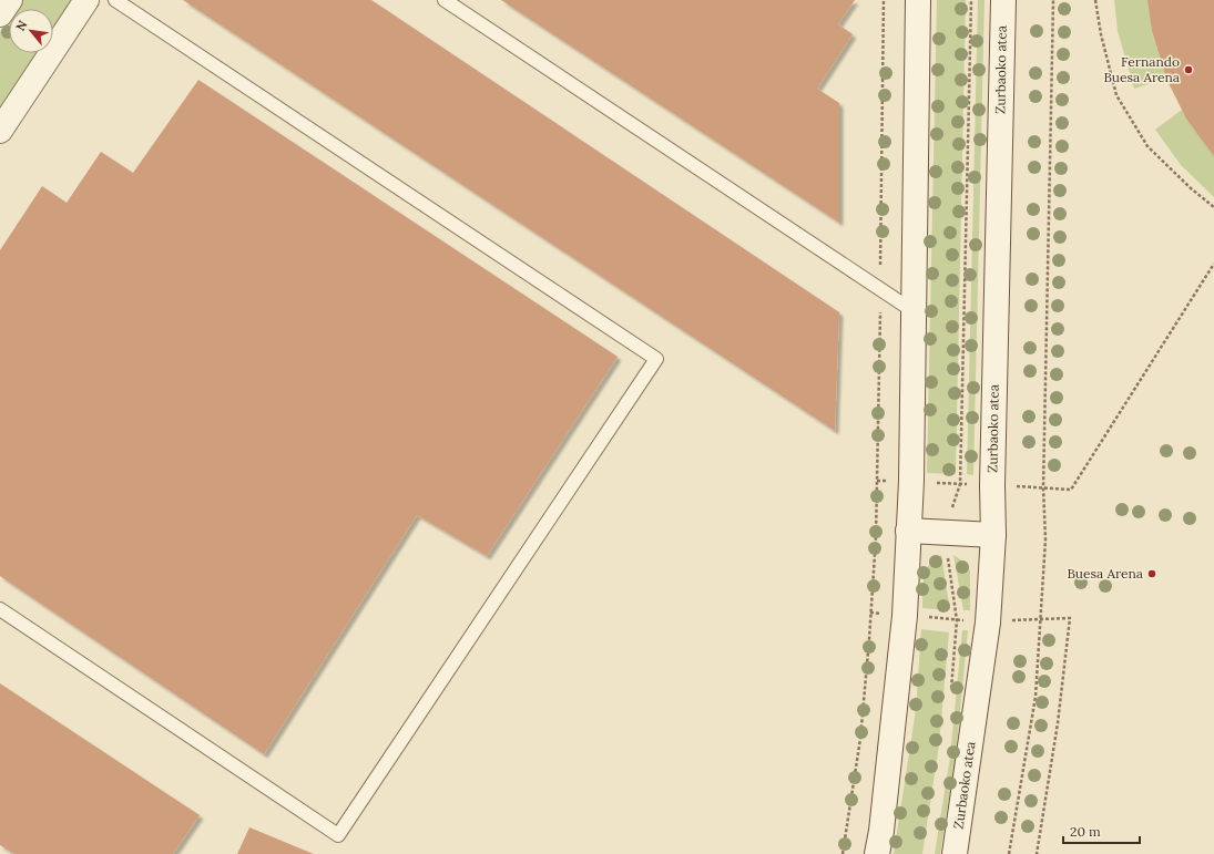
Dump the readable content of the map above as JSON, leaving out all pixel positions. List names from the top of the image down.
{
  "streets": {
    "street": ["Zurbaoko atea"]
  },
  "places": ["Fernando Buesa Arena", "Buesa Arena"],
  "scale_bar": "20 m",
  "north": "top left"
}
